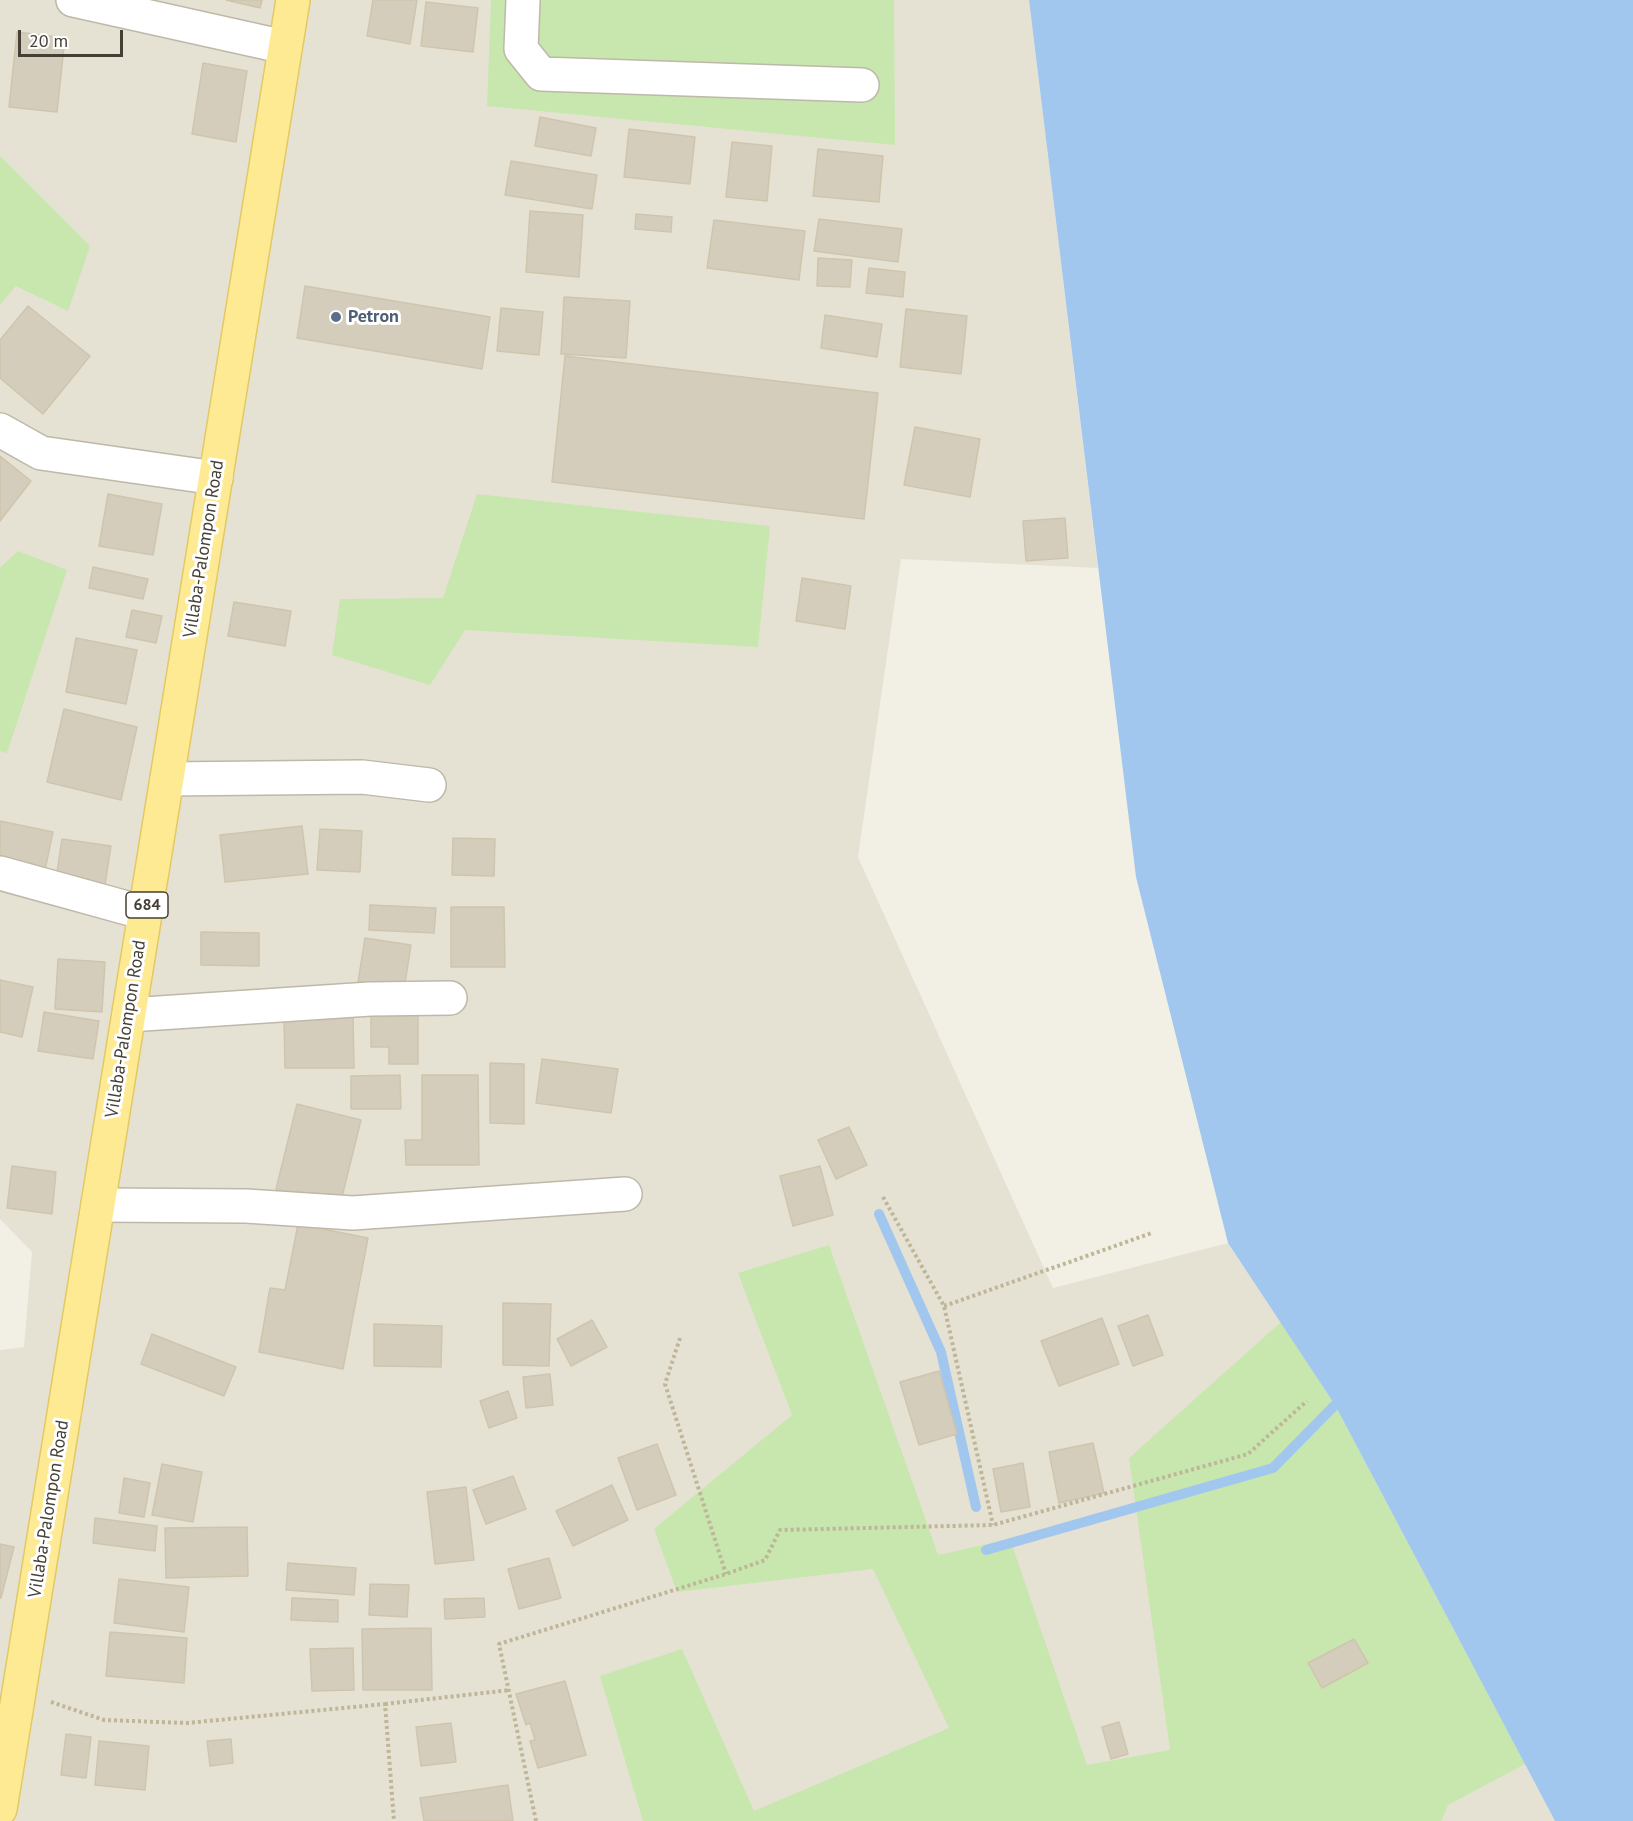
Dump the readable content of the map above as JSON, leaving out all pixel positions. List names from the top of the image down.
{
  "streets": {
    "main road": ["Villaba-Palompon Road", "684"]
  },
  "places": ["Petron"],
  "scale_bar": "20 m"
}
